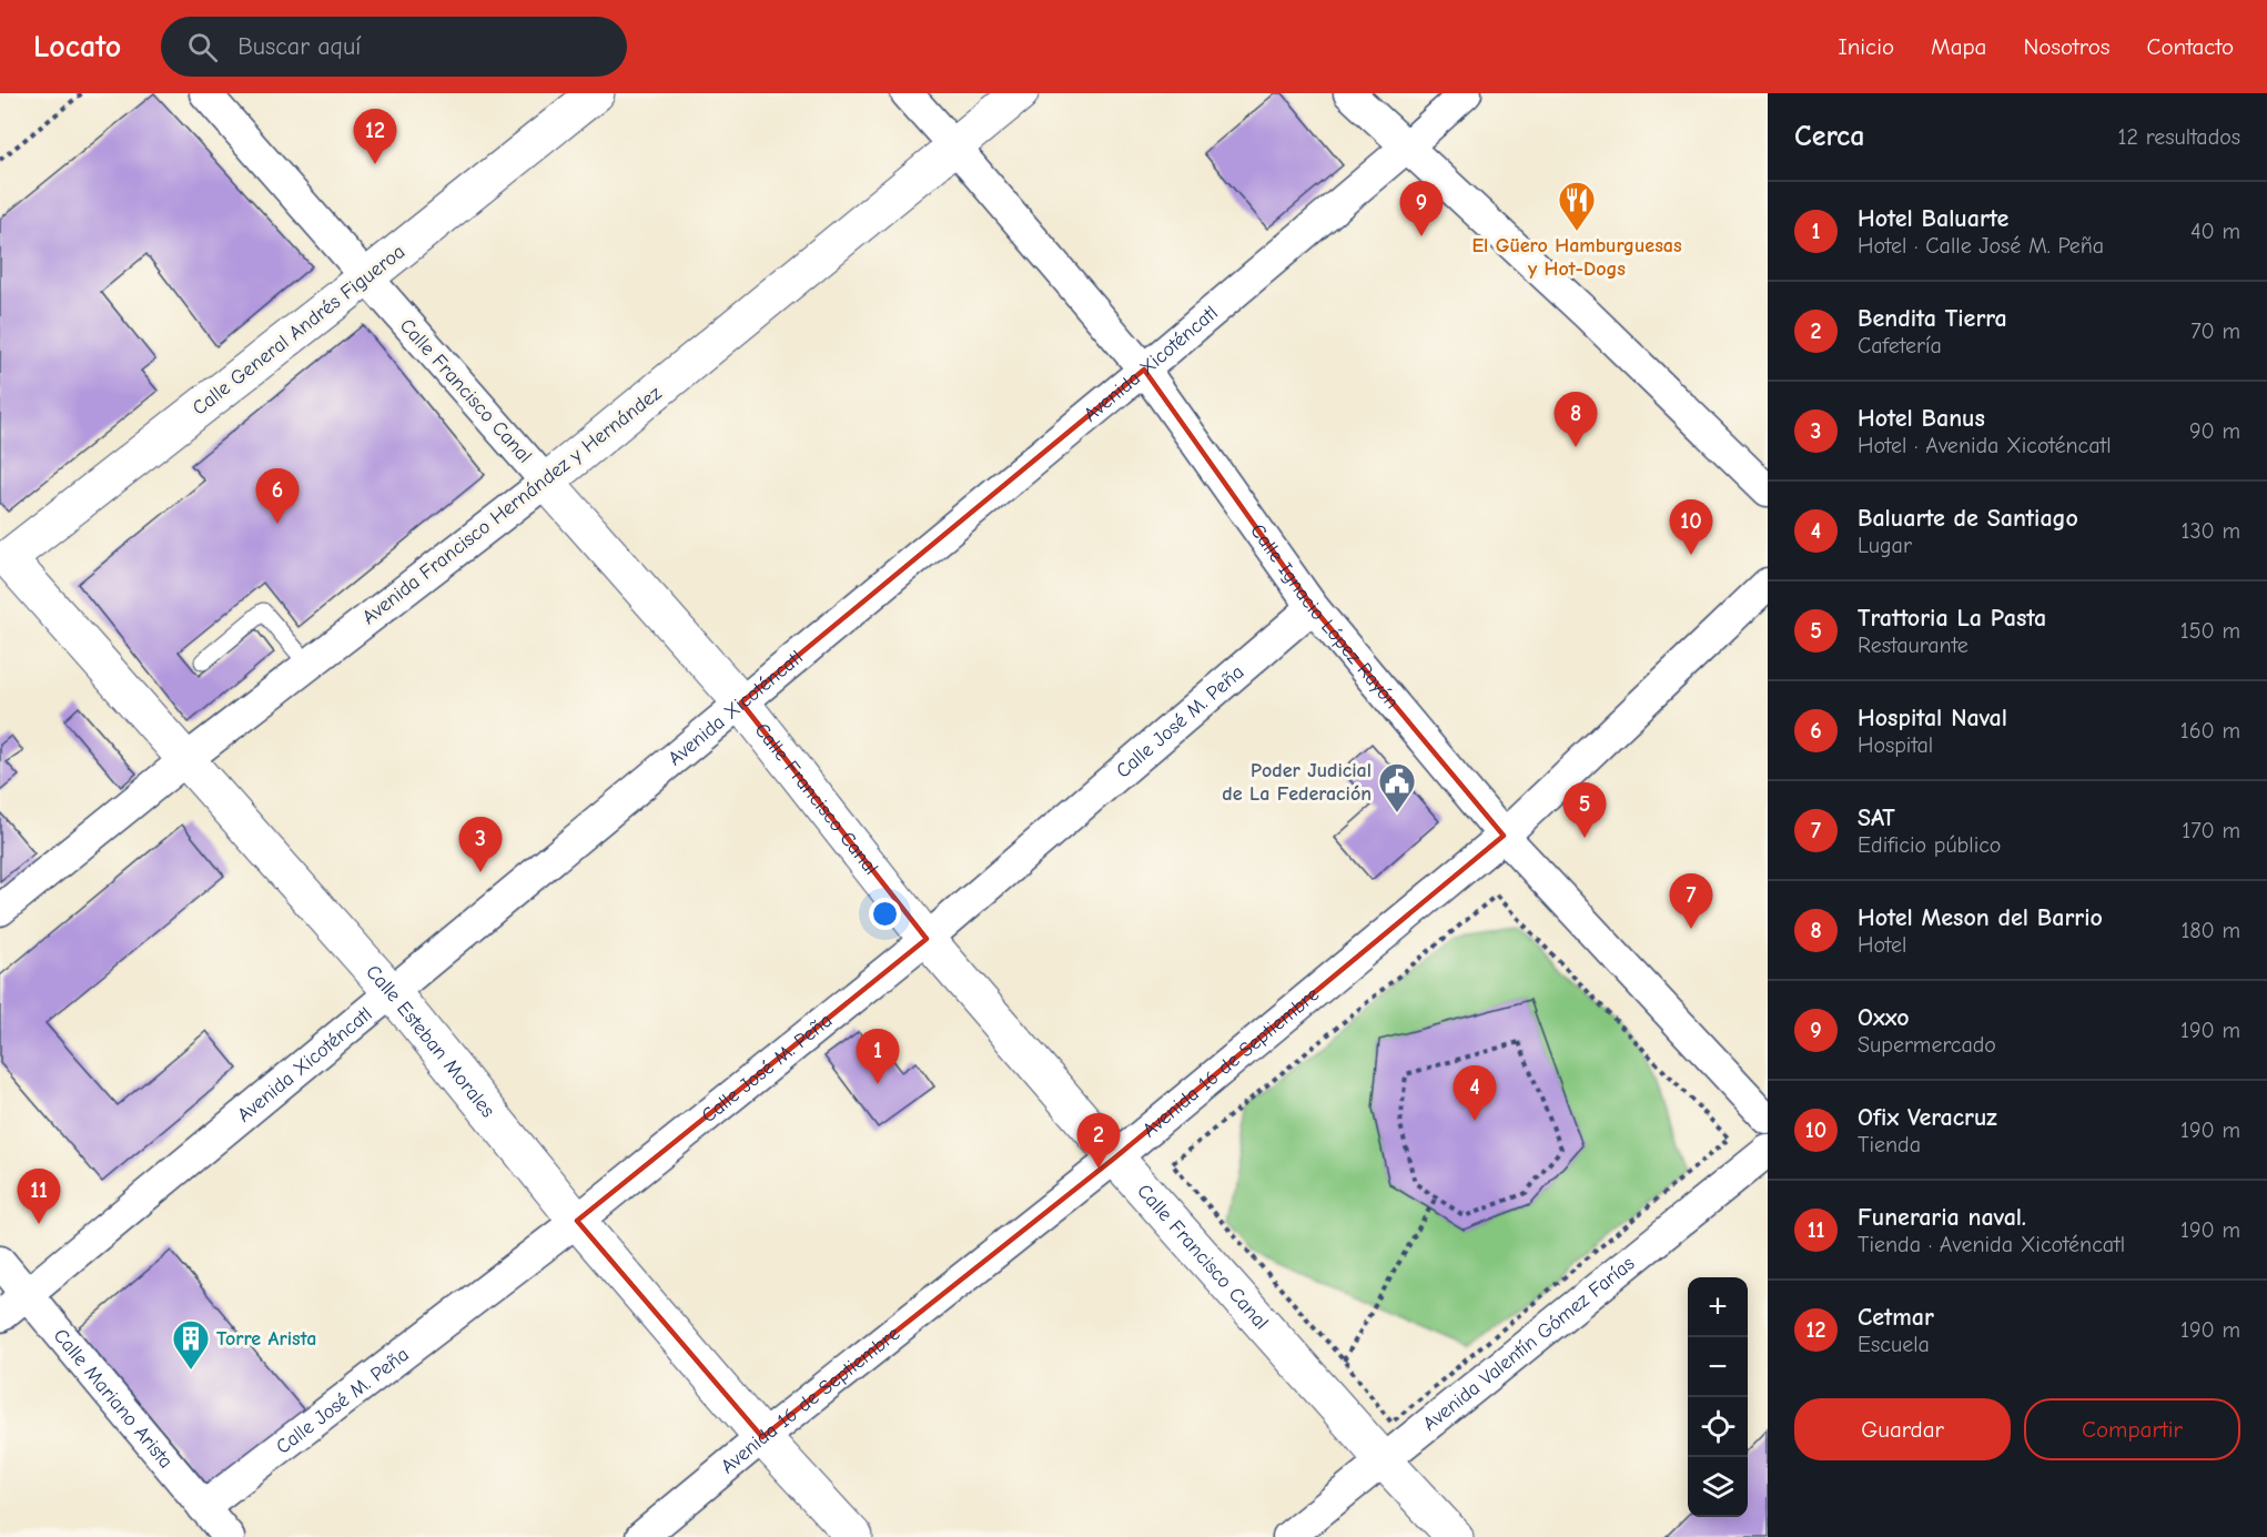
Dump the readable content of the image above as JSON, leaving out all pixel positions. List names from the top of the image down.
{
  "streets": {
    "main road": [
      "Calle General Andrés Figueroa",
      "Calle Francisco Canal",
      "Avenida Francisco Hernández y Hernández",
      "Calle Esteban Morales"
    ],
    "street": [
      "Avenida Xicoténcatl",
      "Calle Ignacio López Rayón",
      "Calle José M. Peña",
      "Avenida 16 de Septiembre",
      "Avenida Valentín Gómez Farías",
      "Calle Mariano Arista"
    ]
  },
  "crossings": [
    ["Calle General Andrés Figueroa", "Calle Francisco Canal"],
    ["Calle General Andrés Figueroa", "Calle Esteban Morales"],
    ["Avenida Xicoténcatl", "Calle Francisco Canal"],
    ["Avenida Xicoténcatl", "Calle Ignacio López Rayón"],
    ["Avenida Xicoténcatl", "Calle Esteban Morales"],
    ["Avenida Xicoténcatl", "Calle Mariano Arista"],
    ["Calle Francisco Canal", "Avenida Francisco Hernández y Hernández"],
    ["Calle Francisco Canal", "Calle José M. Peña"],
    ["Calle Francisco Canal", "Avenida 16 de Septiembre"],
    ["Calle Francisco Canal", "Avenida Valentín Gómez Farías"],
    ["Avenida Francisco Hernández y Hernández", "Calle Ignacio López Rayón"],
    ["Avenida Francisco Hernández y Hernández", "Calle Esteban Morales"],
    ["Calle Ignacio López Rayón", "Calle José M. Peña"],
    ["Calle Ignacio López Rayón", "Avenida 16 de Septiembre"],
    ["Calle José M. Peña", "Calle Esteban Morales"],
    ["Calle José M. Peña", "Calle Mariano Arista"],
    ["Calle Esteban Morales", "Avenida 16 de Septiembre"]
  ],
  "places": {
    "restaurant": ["El Güero Hamburguesas y Hot-Dogs"],
    "public building": ["Poder Judicial de La Federación"],
    "building": ["Torre Arista"]
  },
  "page": {
    "header": "Locato",
    "search": "Buscar aquí",
    "nav": [
      "Inicio",
      "Mapa",
      "Nosotros",
      "Contacto"
    ],
    "heading": ["Cerca", "12 resultados"],
    "pins": [
      "12",
      "9",
      "8",
      "6",
      "10",
      "5",
      "3",
      "7",
      "1",
      "4",
      "2",
      "11"
    ],
    "list": [
      {
        "mark": "1",
        "name": "Hotel Baluarte",
        "note": "Hotel · Calle José M. Peña",
        "value": "40 m"
      },
      {
        "mark": "2",
        "name": "Bendita Tierra",
        "note": "Cafetería",
        "value": "70 m"
      },
      {
        "mark": "3",
        "name": "Hotel Banus",
        "note": "Hotel · Avenida Xicoténcatl",
        "value": "90 m"
      },
      {
        "mark": "4",
        "name": "Baluarte de Santiago",
        "note": "Lugar",
        "value": "130 m"
      },
      {
        "mark": "5",
        "name": "Trattoria La Pasta",
        "note": "Restaurante",
        "value": "150 m"
      },
      {
        "mark": "6",
        "name": "Hospital Naval",
        "note": "Hospital",
        "value": "160 m"
      },
      {
        "mark": "7",
        "name": "SAT",
        "note": "Edificio público",
        "value": "170 m"
      },
      {
        "mark": "8",
        "name": "Hotel Meson del Barrio",
        "note": "Hotel",
        "value": "180 m"
      },
      {
        "mark": "9",
        "name": "Oxxo",
        "note": "Supermercado",
        "value": "190 m"
      },
      {
        "mark": "10",
        "name": "Ofix Veracruz",
        "note": "Tienda",
        "value": "190 m"
      },
      {
        "mark": "11",
        "name": "Funeraria naval.",
        "note": "Tienda · Avenida Xicoténcatl",
        "value": "190 m"
      },
      {
        "mark": "12",
        "name": "Cetmar",
        "note": "Escuela",
        "value": "190 m"
      }
    ],
    "map_buttons": ["+", "−"],
    "buttons": ["Guardar", "Compartir"]
  }
}
